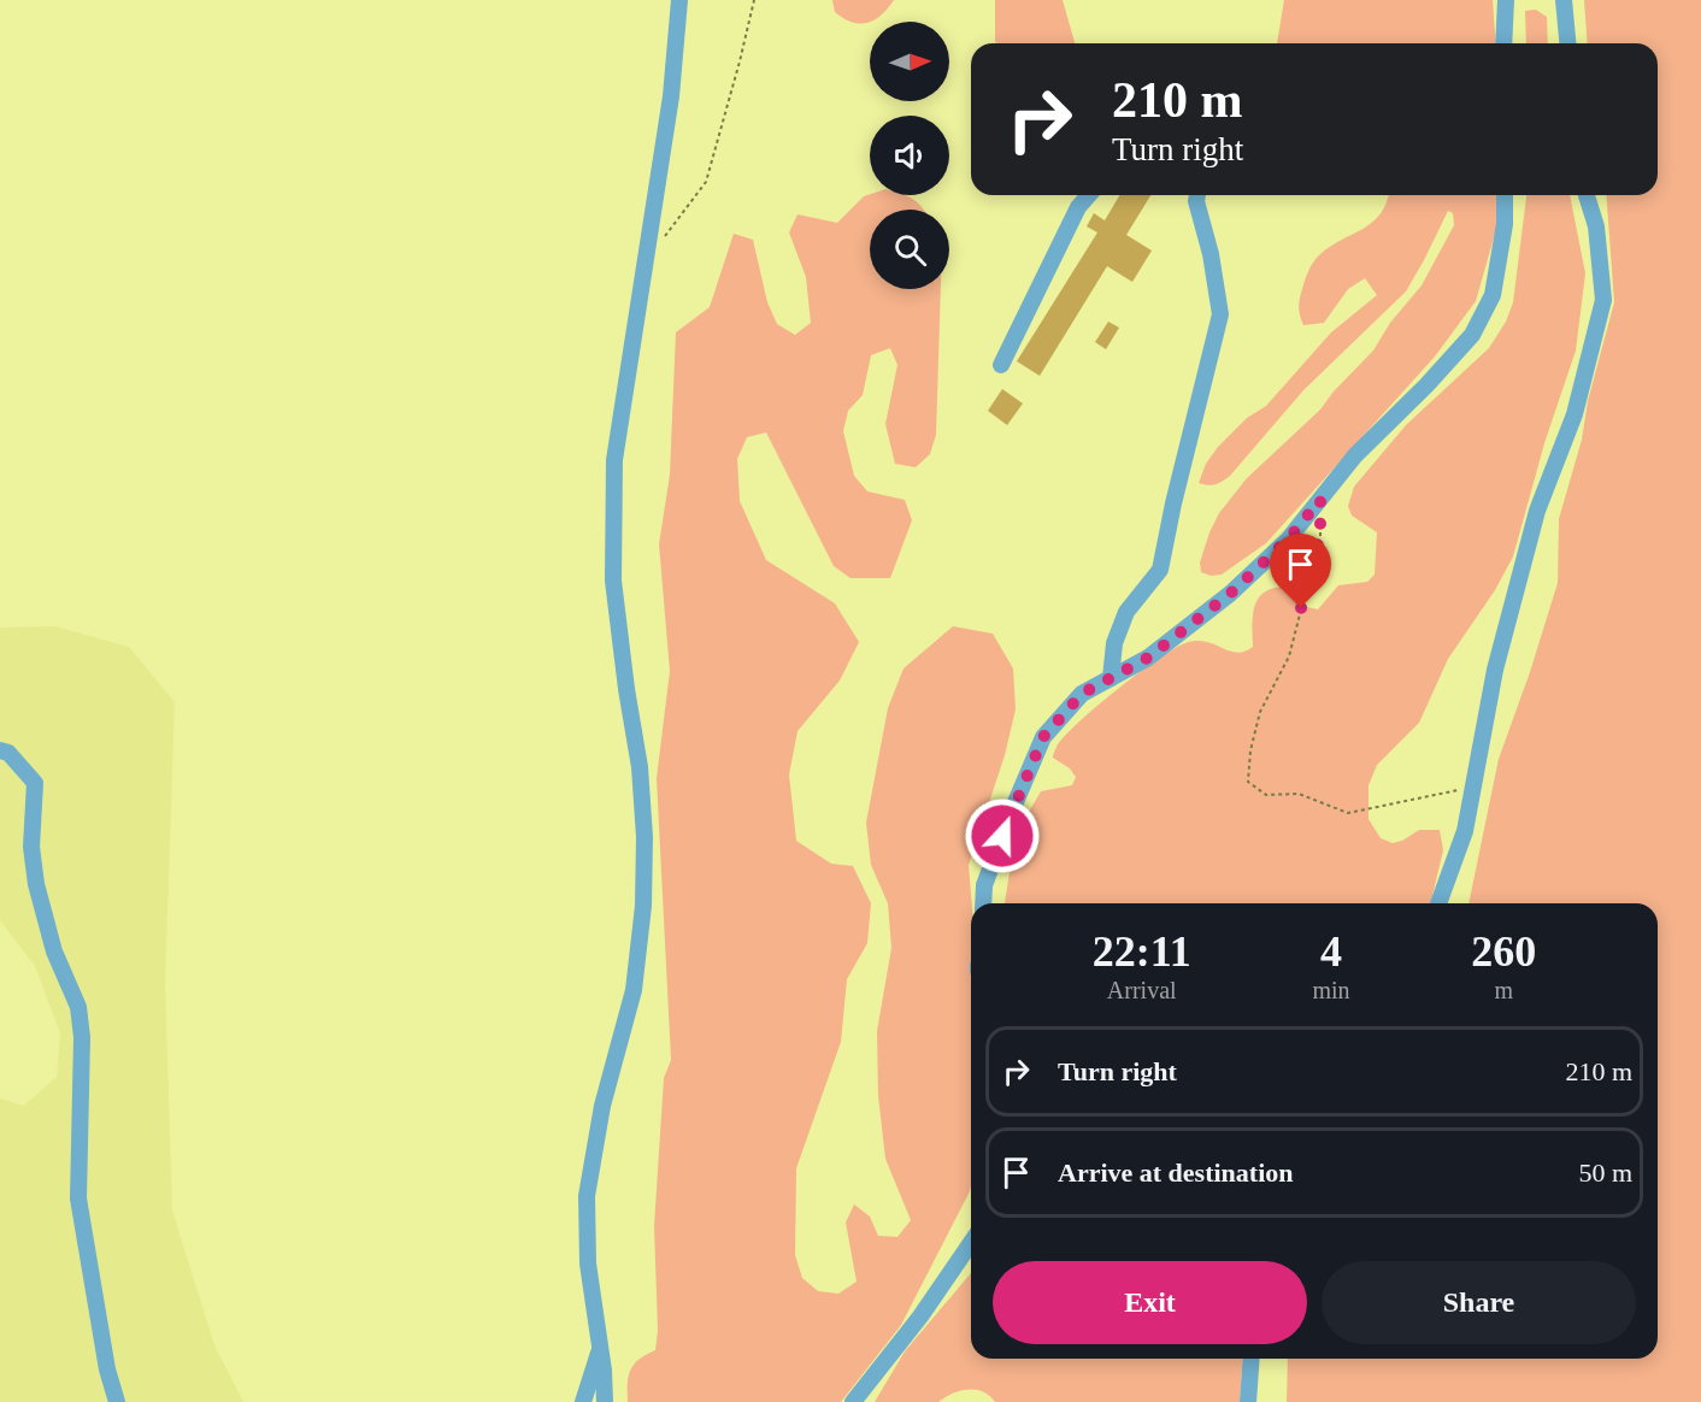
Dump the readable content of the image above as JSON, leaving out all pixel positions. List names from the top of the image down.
{
  "north": "right",
  "page": {
    "turn": ["210 m", "Turn right"],
    "eta": [
      "22:11",
      "Arrival",
      "4",
      "min",
      "260",
      "m"
    ],
    "list": [
      {
        "name": "Turn right",
        "value": "210 m"
      },
      {
        "name": "Arrive at destination",
        "value": "50 m"
      }
    ],
    "buttons": ["Exit", "Share"]
  }
}
